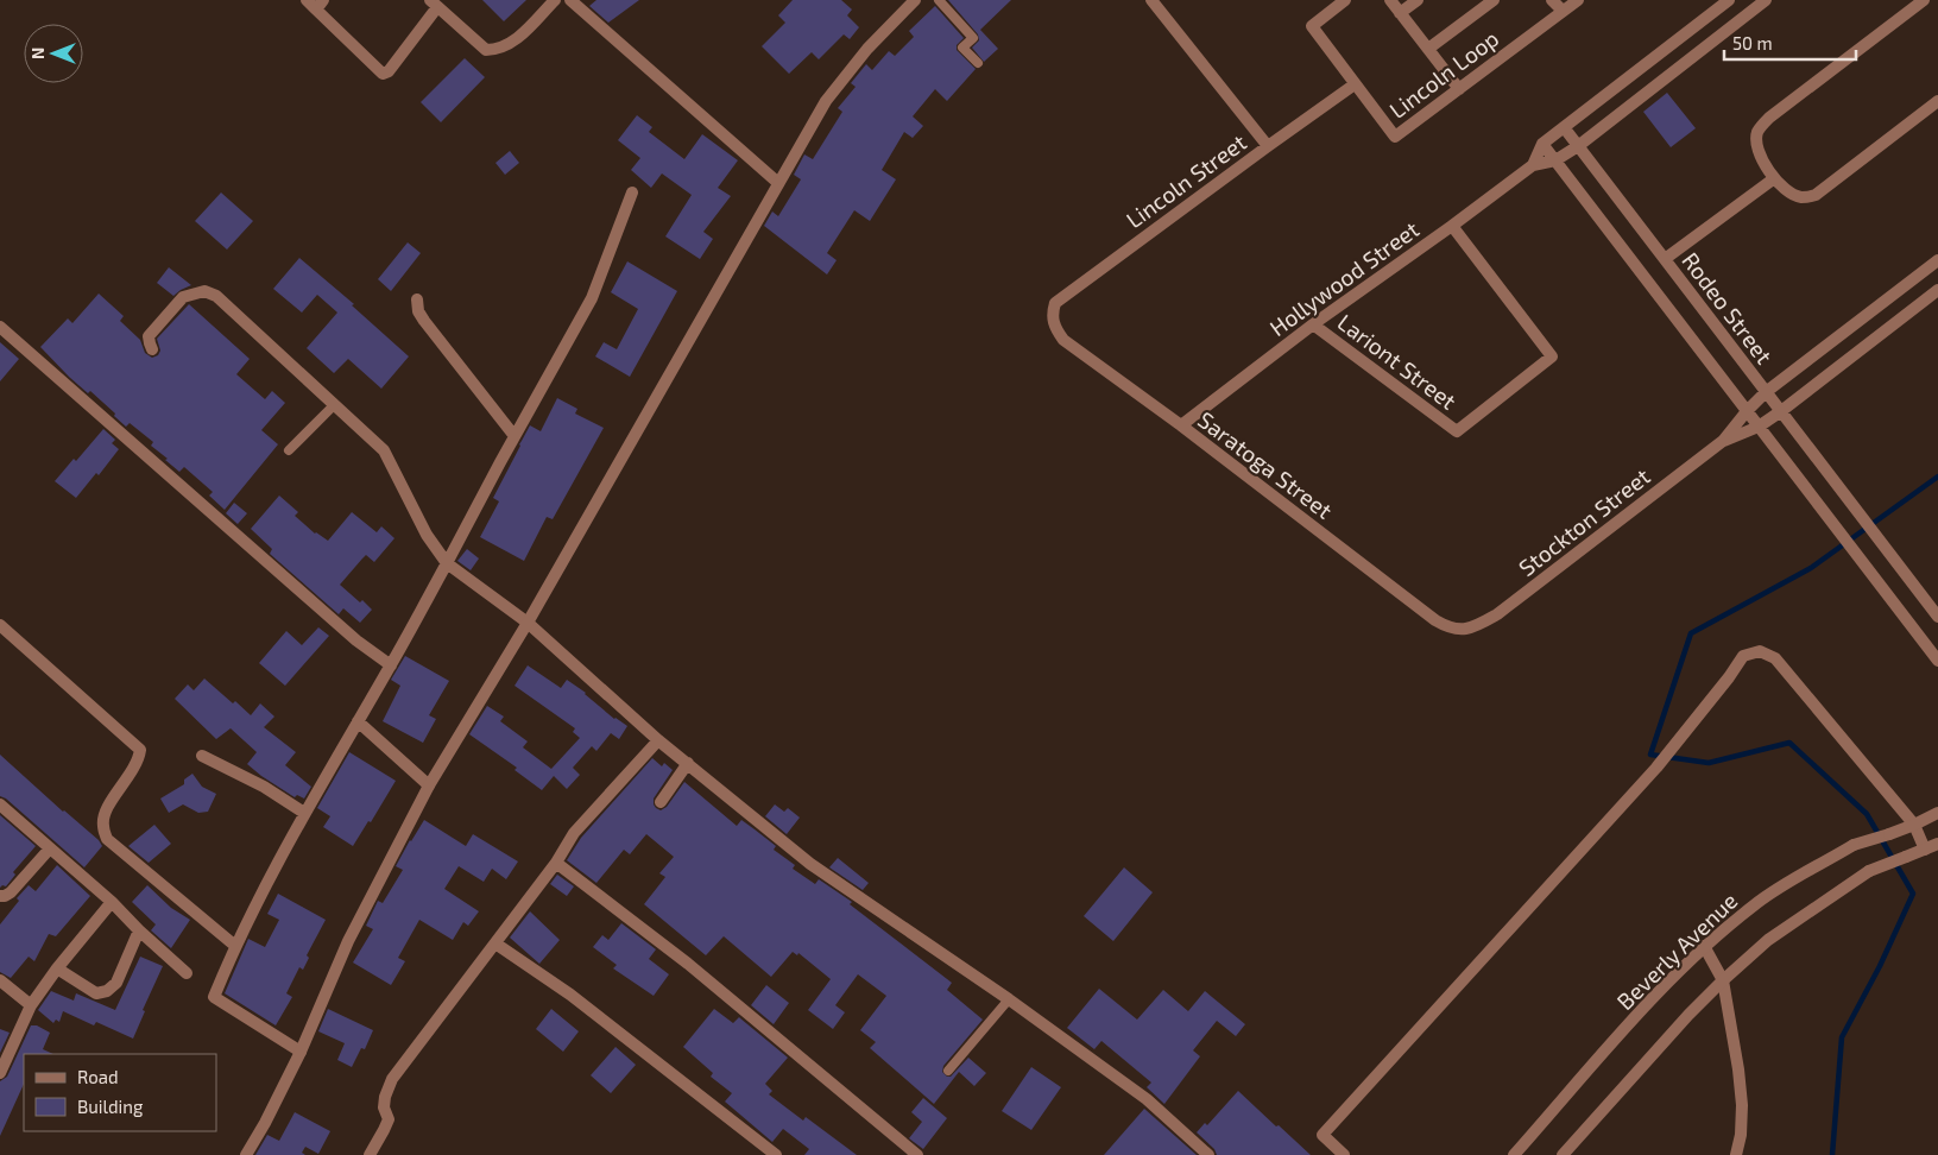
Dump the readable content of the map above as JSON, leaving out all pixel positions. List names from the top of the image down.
{
  "streets": {
    "street": [
      "Lincoln Loop",
      "Lincoln Street",
      "Hollywood Street",
      "Rodeo Street",
      "Lariont Street",
      "Saratoga Street",
      "Stockton Street",
      "Beverly Avenue"
    ]
  },
  "crossings": [
    ["Lincoln Loop", "Lincoln Street"],
    ["Lincoln Street", "Saratoga Street"],
    ["Hollywood Street", "Lariont Street"],
    ["Hollywood Street", "Saratoga Street"],
    ["Saratoga Street", "Stockton Street"]
  ],
  "legend": ["Road", "Building"],
  "scale_bar": "50 m",
  "north": "left"
}
